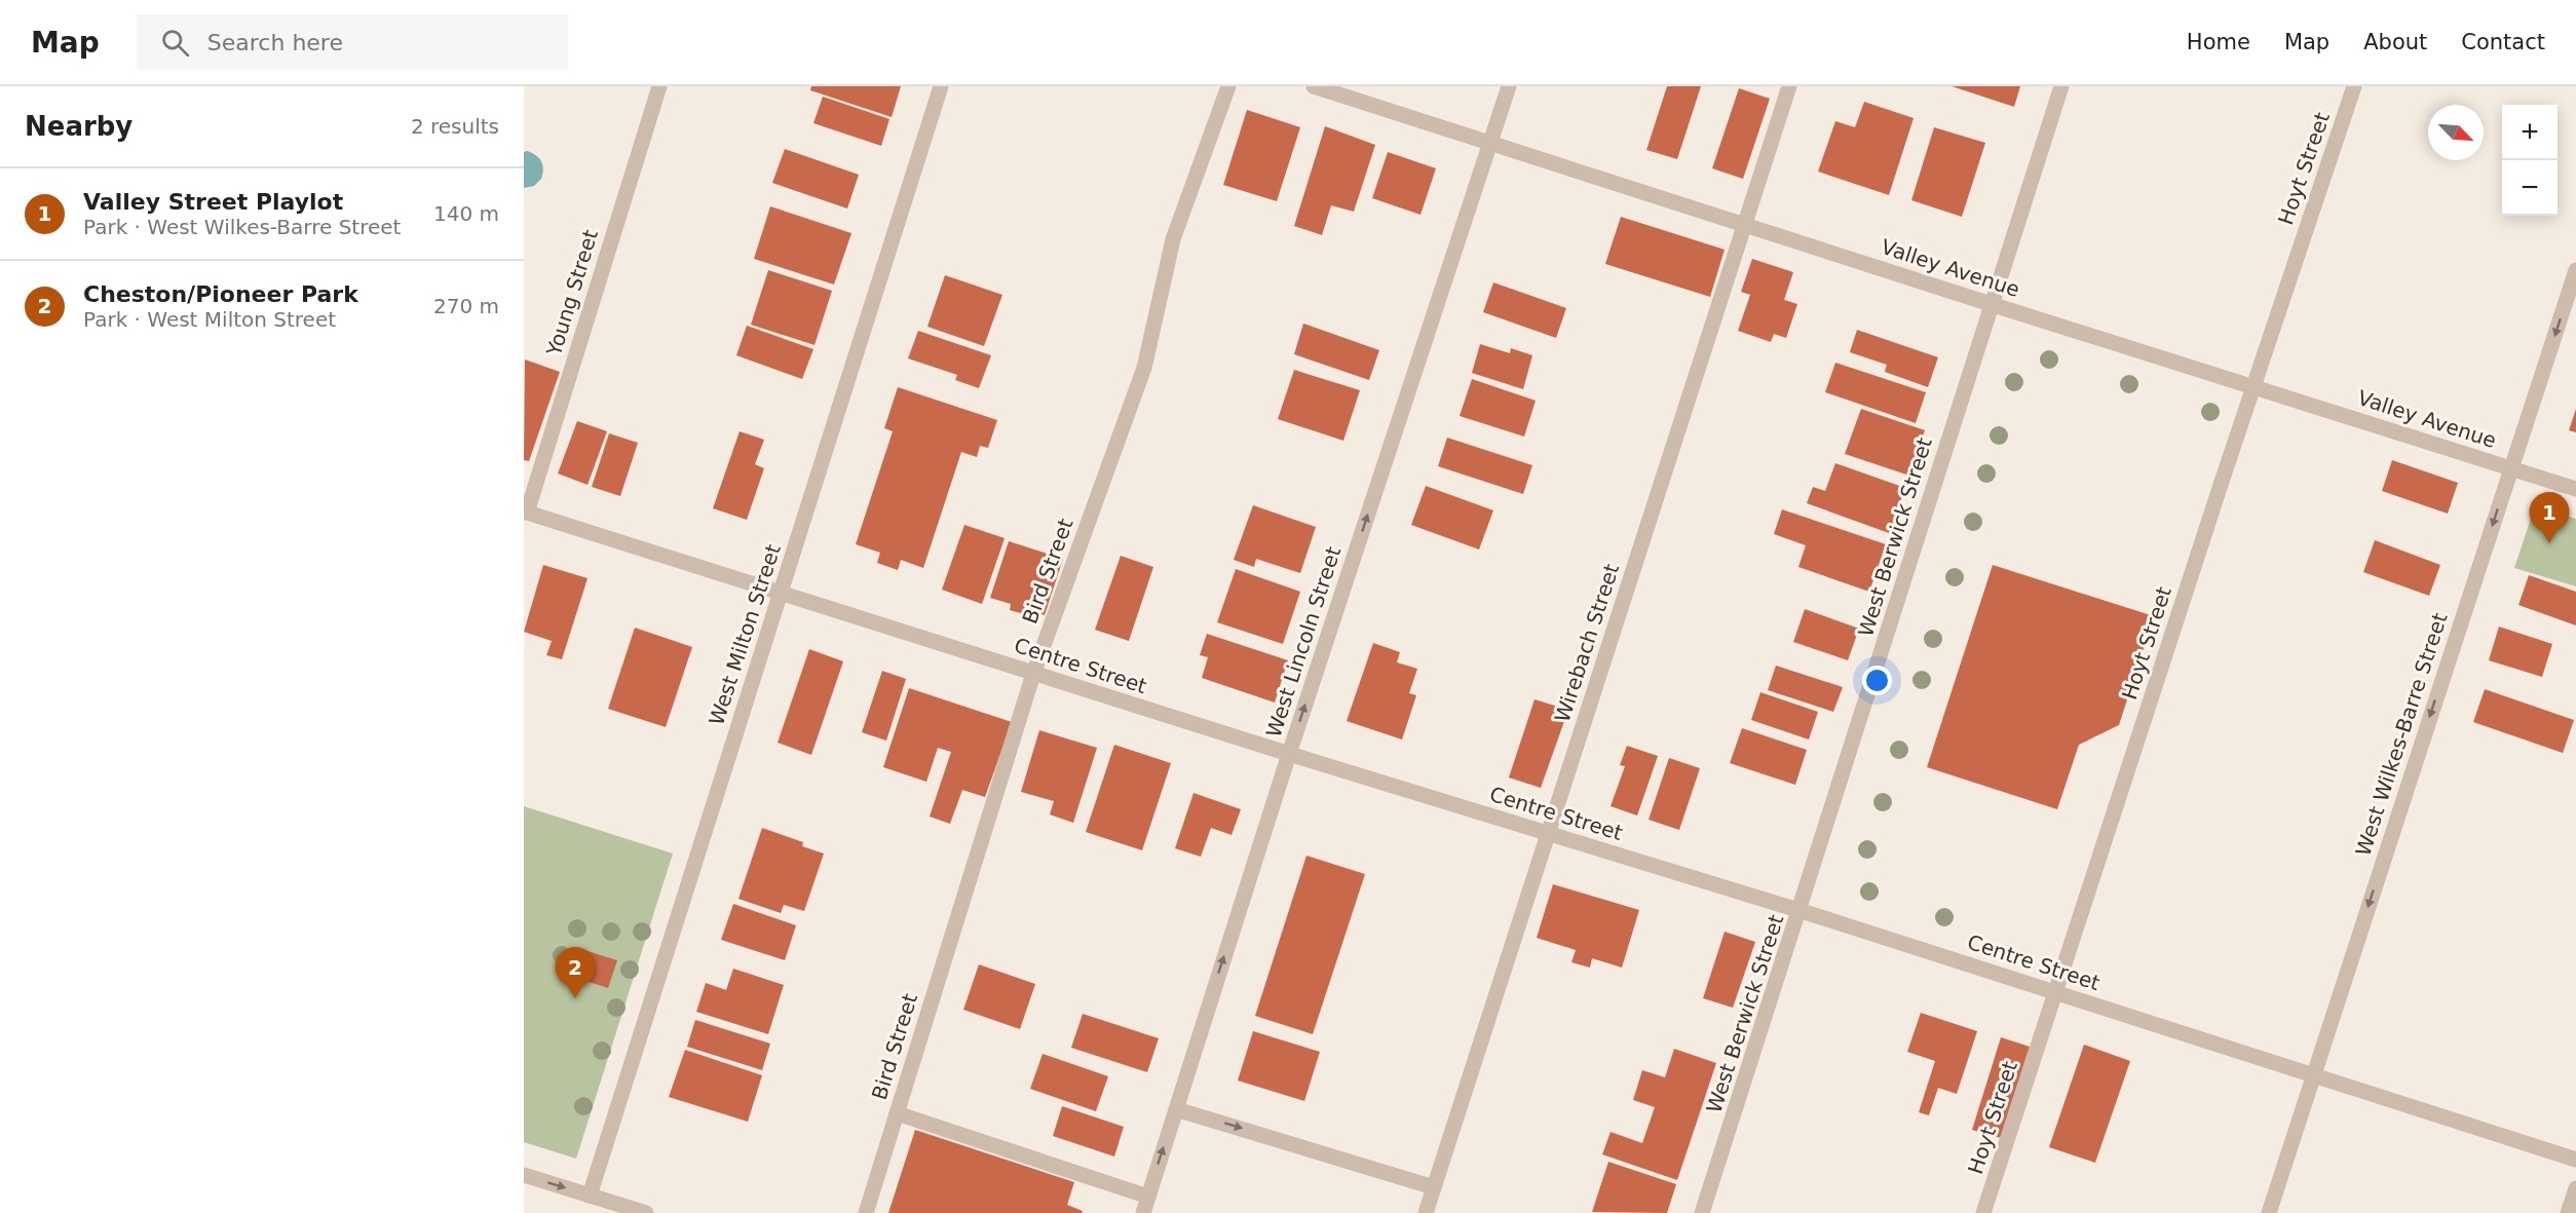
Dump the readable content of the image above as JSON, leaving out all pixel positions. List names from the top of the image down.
{
  "streets": {
    "street": [
      "Hoyt Street",
      "Valley Avenue",
      "Young Street",
      "West Berwick Street",
      "Bird Street",
      "West Milton Street",
      "West Lincoln Street",
      "Wirebach Street",
      "Centre Street",
      "West Wilkes-Barre Street"
    ]
  },
  "crossings": [
    ["Hoyt Street", "Valley Avenue"],
    ["Hoyt Street", "Centre Street"],
    ["Valley Avenue", "West Berwick Street"],
    ["Valley Avenue", "West Lincoln Street"],
    ["Valley Avenue", "Wirebach Street"],
    ["Valley Avenue", "West Wilkes-Barre Street"],
    ["Young Street", "Centre Street"],
    ["West Berwick Street", "Centre Street"],
    ["Bird Street", "Centre Street"],
    ["West Milton Street", "Centre Street"],
    ["West Lincoln Street", "Centre Street"],
    ["Wirebach Street", "Centre Street"],
    ["Centre Street", "West Wilkes-Barre Street"]
  ],
  "one_way": ["West Lincoln Street", "West Wilkes-Barre Street"],
  "north": "bottom right",
  "page": {
    "header": "Map",
    "search": "Search here",
    "nav": [
      "Home",
      "Map",
      "About",
      "Contact"
    ],
    "heading": ["Nearby", "2 results"],
    "map_buttons": ["+", "−"],
    "list": [
      {
        "mark": "1",
        "name": "Valley Street Playlot",
        "note": "Park · West Wilkes-Barre Street",
        "value": "140 m"
      },
      {
        "mark": "2",
        "name": "Cheston/Pioneer Park",
        "note": "Park · West Milton Street",
        "value": "270 m"
      }
    ],
    "pins": ["1", "2"]
  }
}
